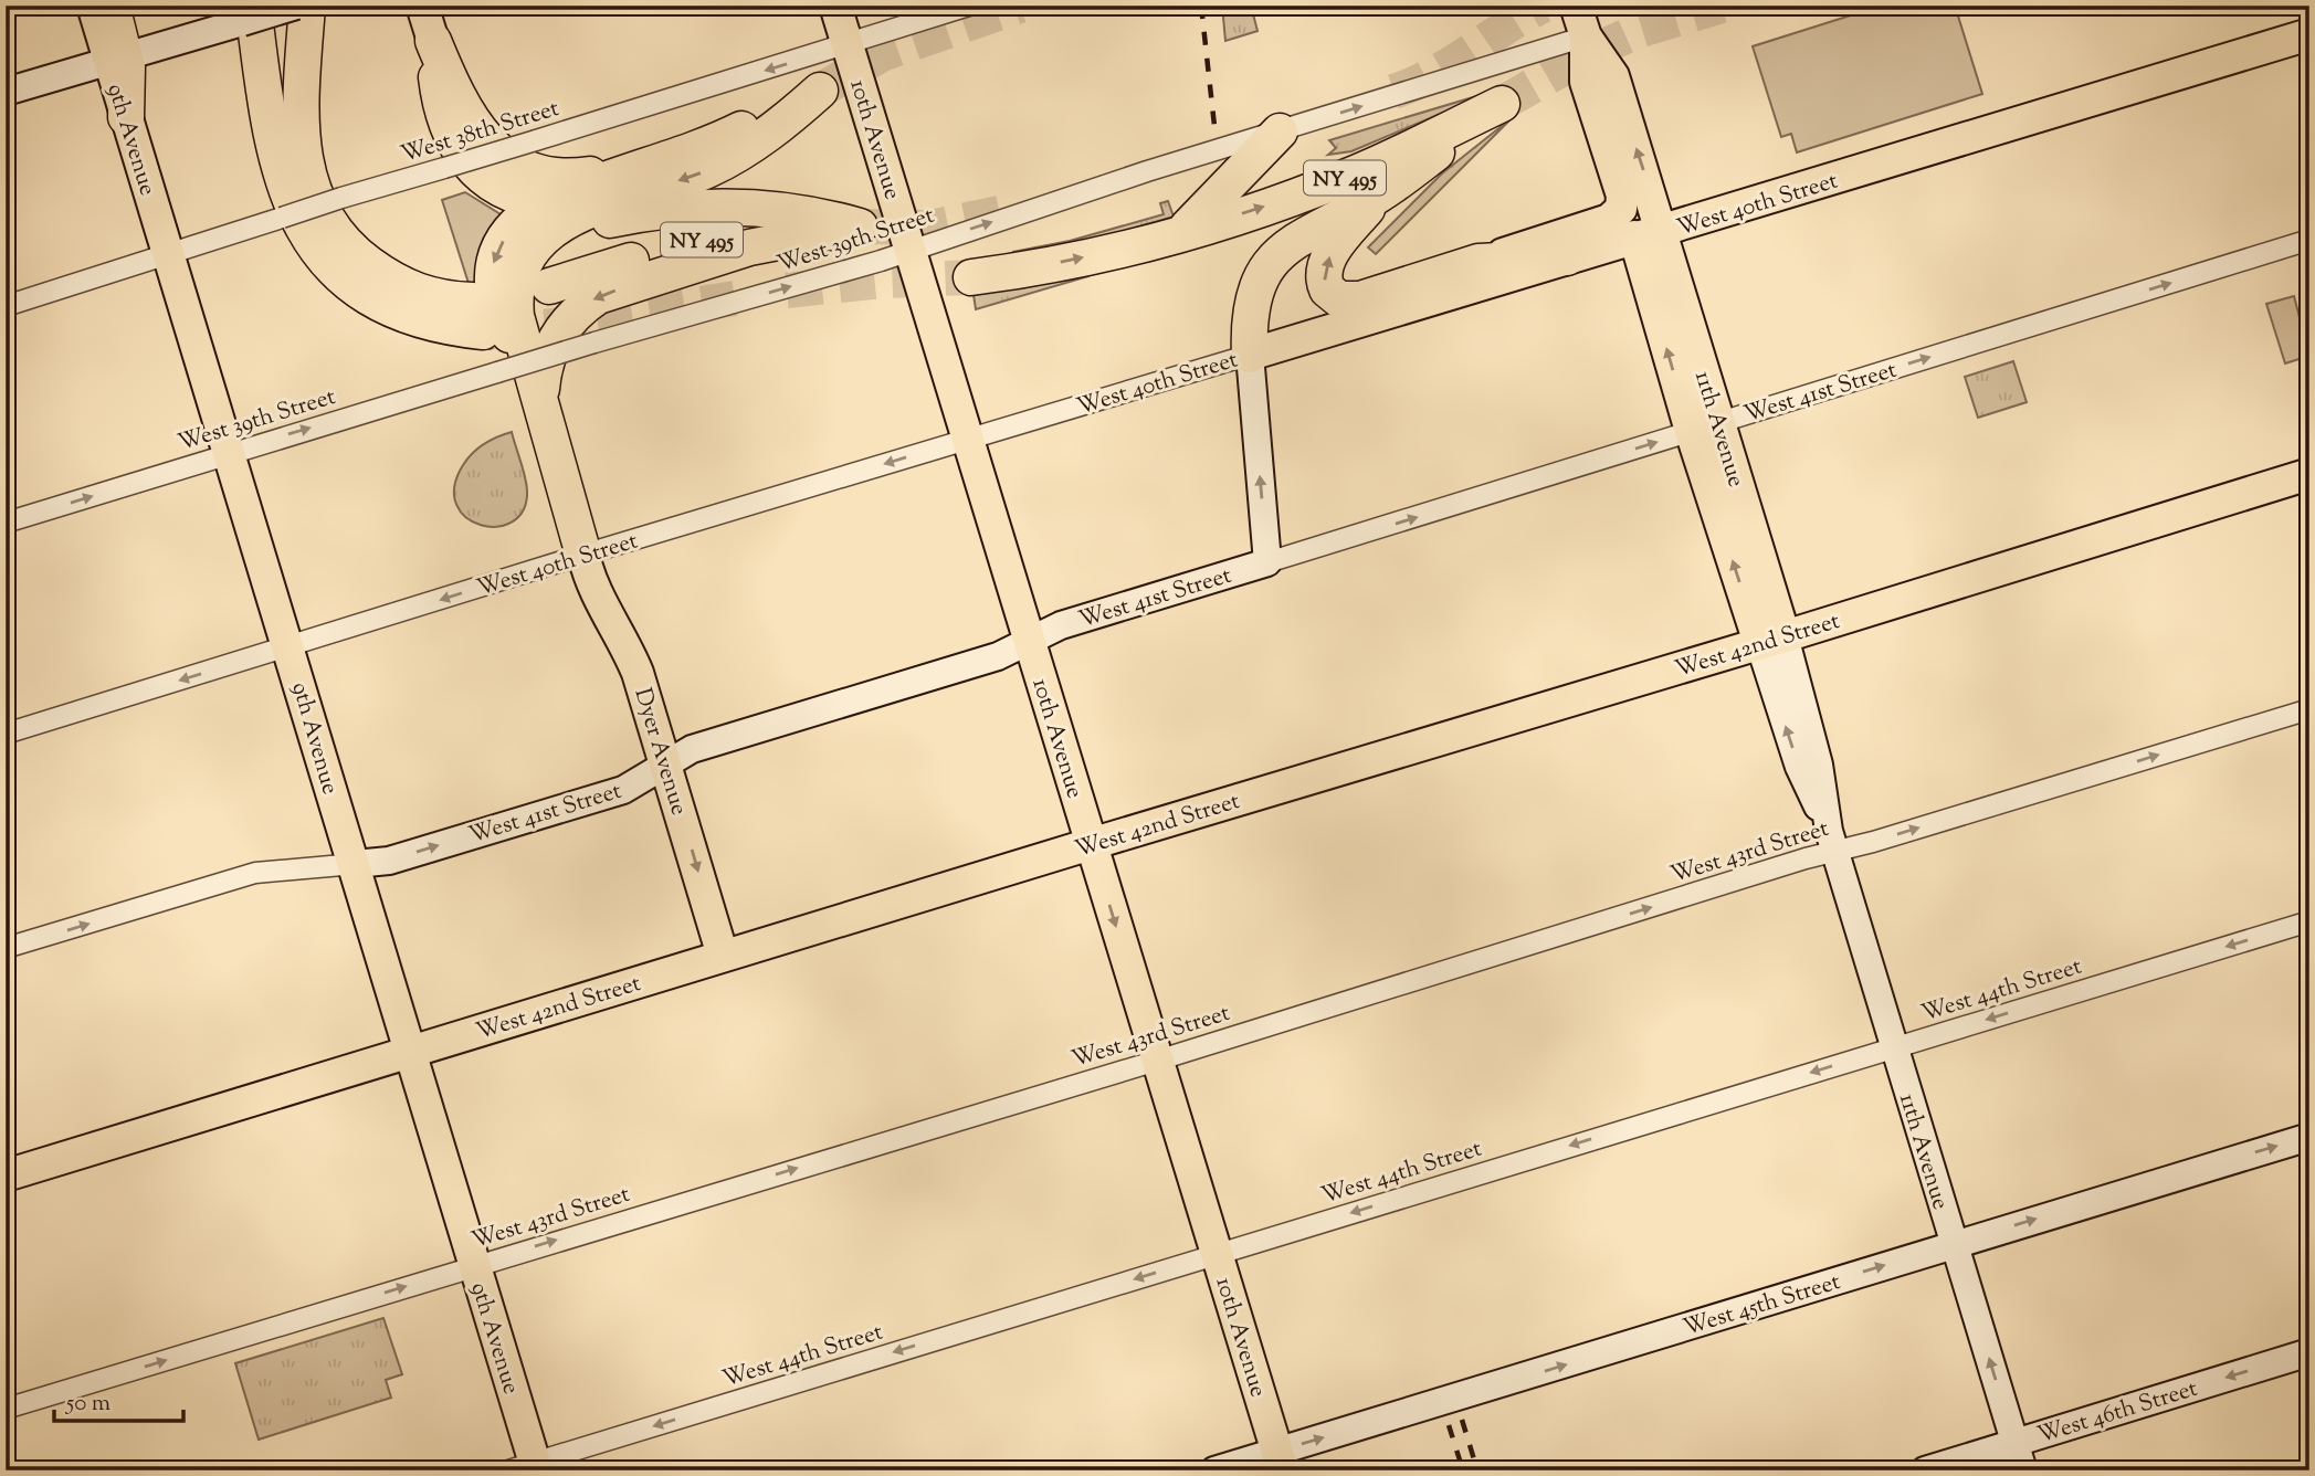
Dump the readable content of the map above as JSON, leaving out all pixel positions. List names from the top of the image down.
{
  "streets": {
    "highway": ["NY 495"],
    "main road": [
      "9th Avenue",
      "10th Avenue",
      "West 40th Street",
      "West 41st Street",
      "11th Avenue",
      "West 42nd Street",
      "Dyer Avenue",
      "West 45th Street",
      "West 46th Street"
    ],
    "street": [
      "West 38th Street",
      "West 39th Street",
      "West 43rd Street",
      "West 44th Street"
    ]
  },
  "crossings": [
    ["West 38th Street", "9th Avenue"],
    ["West 38th Street", "10th Avenue"],
    ["9th Avenue", "West 40th Street"],
    ["9th Avenue", "West 39th Street"],
    ["9th Avenue", "West 41st Street"],
    ["9th Avenue", "West 42nd Street"],
    ["9th Avenue", "West 43rd Street"],
    ["9th Avenue", "West 44th Street"],
    ["10th Avenue", "West 40th Street"],
    ["10th Avenue", "West 39th Street"],
    ["10th Avenue", "West 41st Street"],
    ["10th Avenue", "West 42nd Street"],
    ["10th Avenue", "West 43rd Street"],
    ["10th Avenue", "West 44th Street"],
    ["10th Avenue", "West 45th Street"],
    ["West 40th Street", "11th Avenue"],
    ["West 40th Street", "Dyer Avenue"],
    ["West 39th Street", "11th Avenue"],
    ["West 41st Street", "11th Avenue"],
    ["West 41st Street", "Dyer Avenue"],
    ["11th Avenue", "West 42nd Street"],
    ["11th Avenue", "West 43rd Street"],
    ["11th Avenue", "West 44th Street"],
    ["11th Avenue", "West 45th Street"],
    ["11th Avenue", "West 46th Street"],
    ["West 42nd Street", "Dyer Avenue"]
  ],
  "one_way": [
    "West 38th Street",
    "West 40th Street",
    "West 39th Street",
    "West 41st Street",
    "11th Avenue",
    "Dyer Avenue",
    "West 43rd Street",
    "West 44th Street",
    "West 45th Street",
    "West 46th Street"
  ],
  "scale_bar": "50 m"
}
